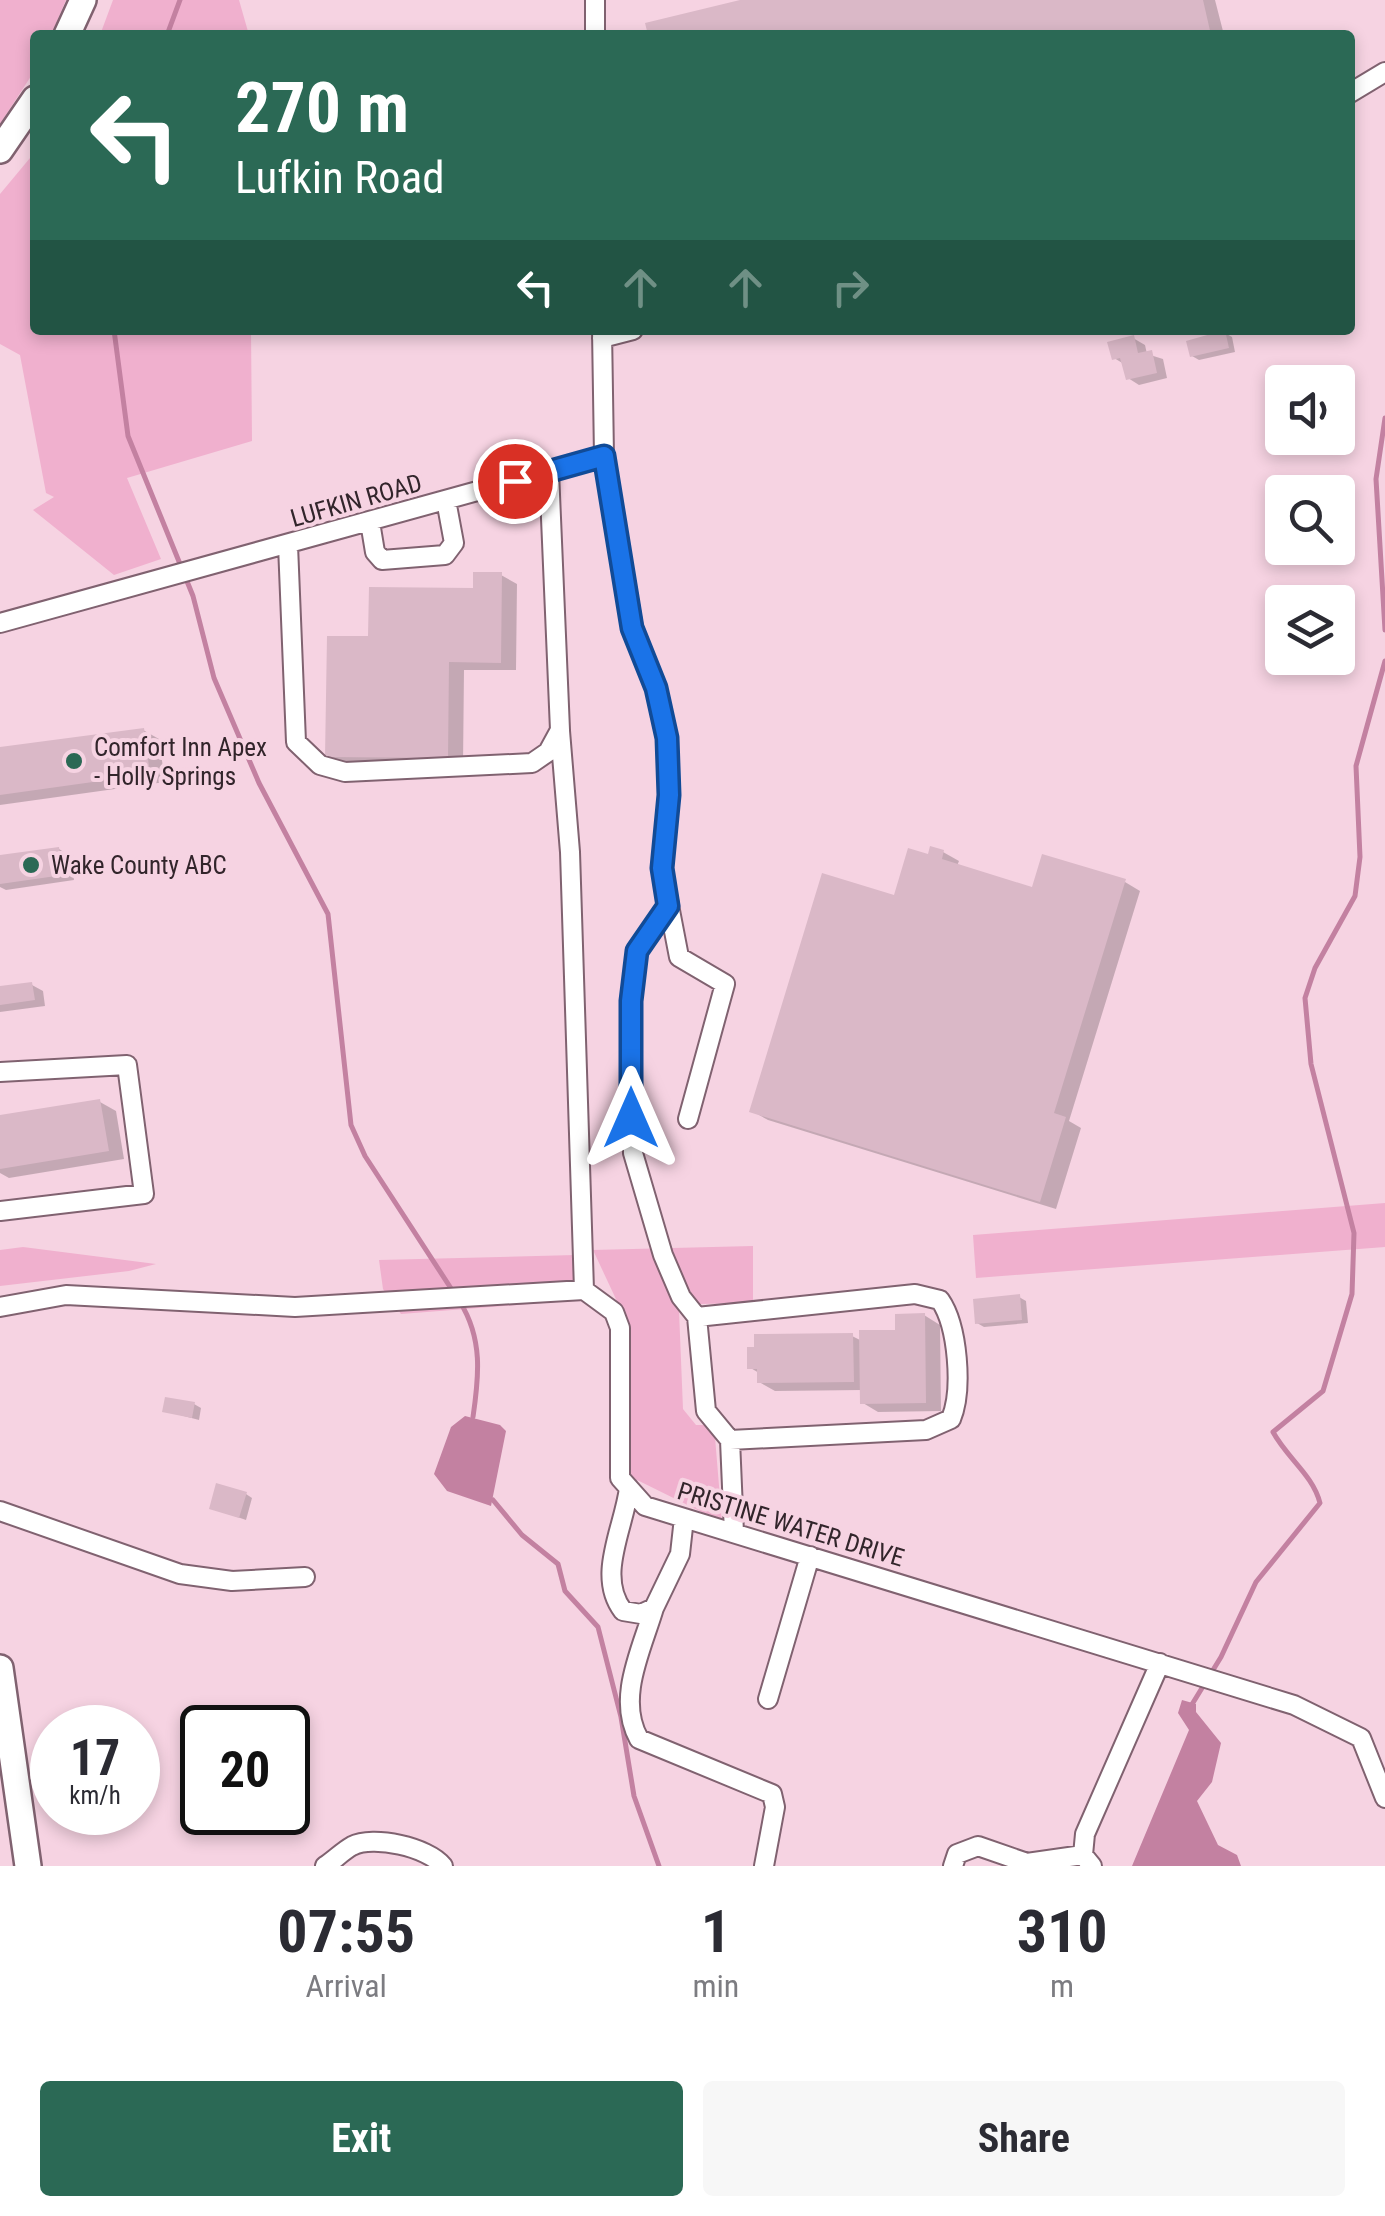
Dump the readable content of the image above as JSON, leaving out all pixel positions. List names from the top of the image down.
{
  "streets": {
    "street": ["LUFKIN ROAD", "PRISTINE WATER DRIVE"]
  },
  "places": ["Comfort Inn Apex - Holly Springs", "Wake County ABC"],
  "page": {
    "turn": ["270 m", "Lufkin Road"],
    "speed": "17 km/h",
    "limit": "20",
    "eta": [
      "07:55",
      "Arrival",
      "1",
      "min",
      "310",
      "m"
    ],
    "buttons": ["Exit", "Share"]
  }
}
